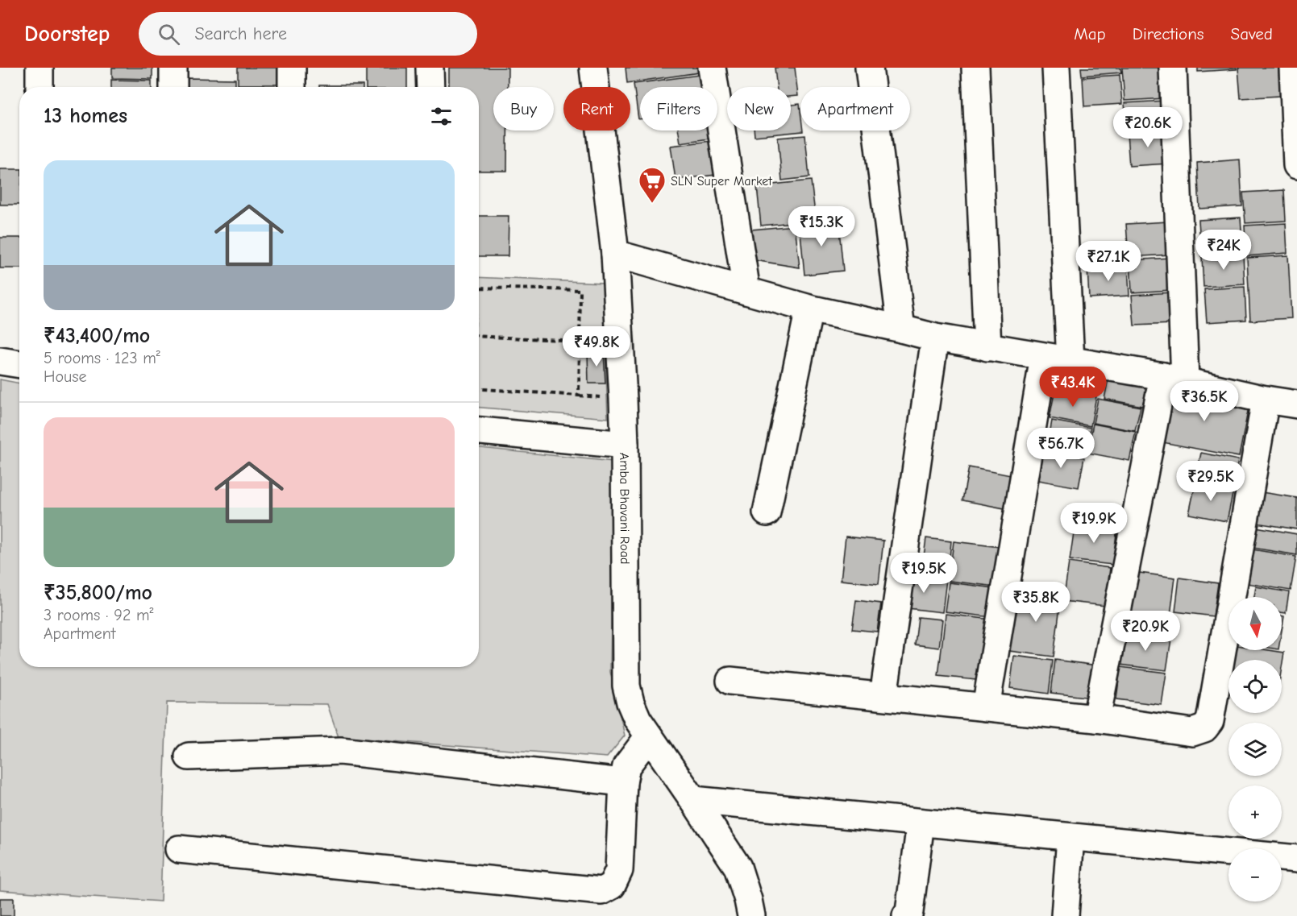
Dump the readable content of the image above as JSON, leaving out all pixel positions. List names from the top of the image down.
{
  "streets": {
    "street": ["Amba Bhavani Road"]
  },
  "places": {
    "supermarket": ["SLN Super Market"]
  },
  "north": "bottom",
  "page": {
    "header": "Doorstep",
    "search": "Search here",
    "nav": ["Map", "Directions", "Saved"],
    "chip": [
      "Buy",
      "Rent",
      "Filters",
      "New",
      "Apartment"
    ],
    "heading": "13 homes",
    "price": [
      "₹20.6K",
      "₹15.3K",
      "₹24K",
      "₹27.1K",
      "₹49.8K",
      "₹43.4K",
      "₹36.5K",
      "₹56.7K",
      "₹29.5K",
      "₹19.9K",
      "₹19.5K",
      "₹35.8K",
      "₹20.9K"
    ],
    "list": [
      {
        "name": "₹43,400/mo",
        "note": "5 rooms · 123 m² · House"
      },
      {
        "name": "₹35,800/mo",
        "note": "3 rooms · 92 m² · Apartment"
      }
    ],
    "map_buttons": ["+", "−"]
  }
}
